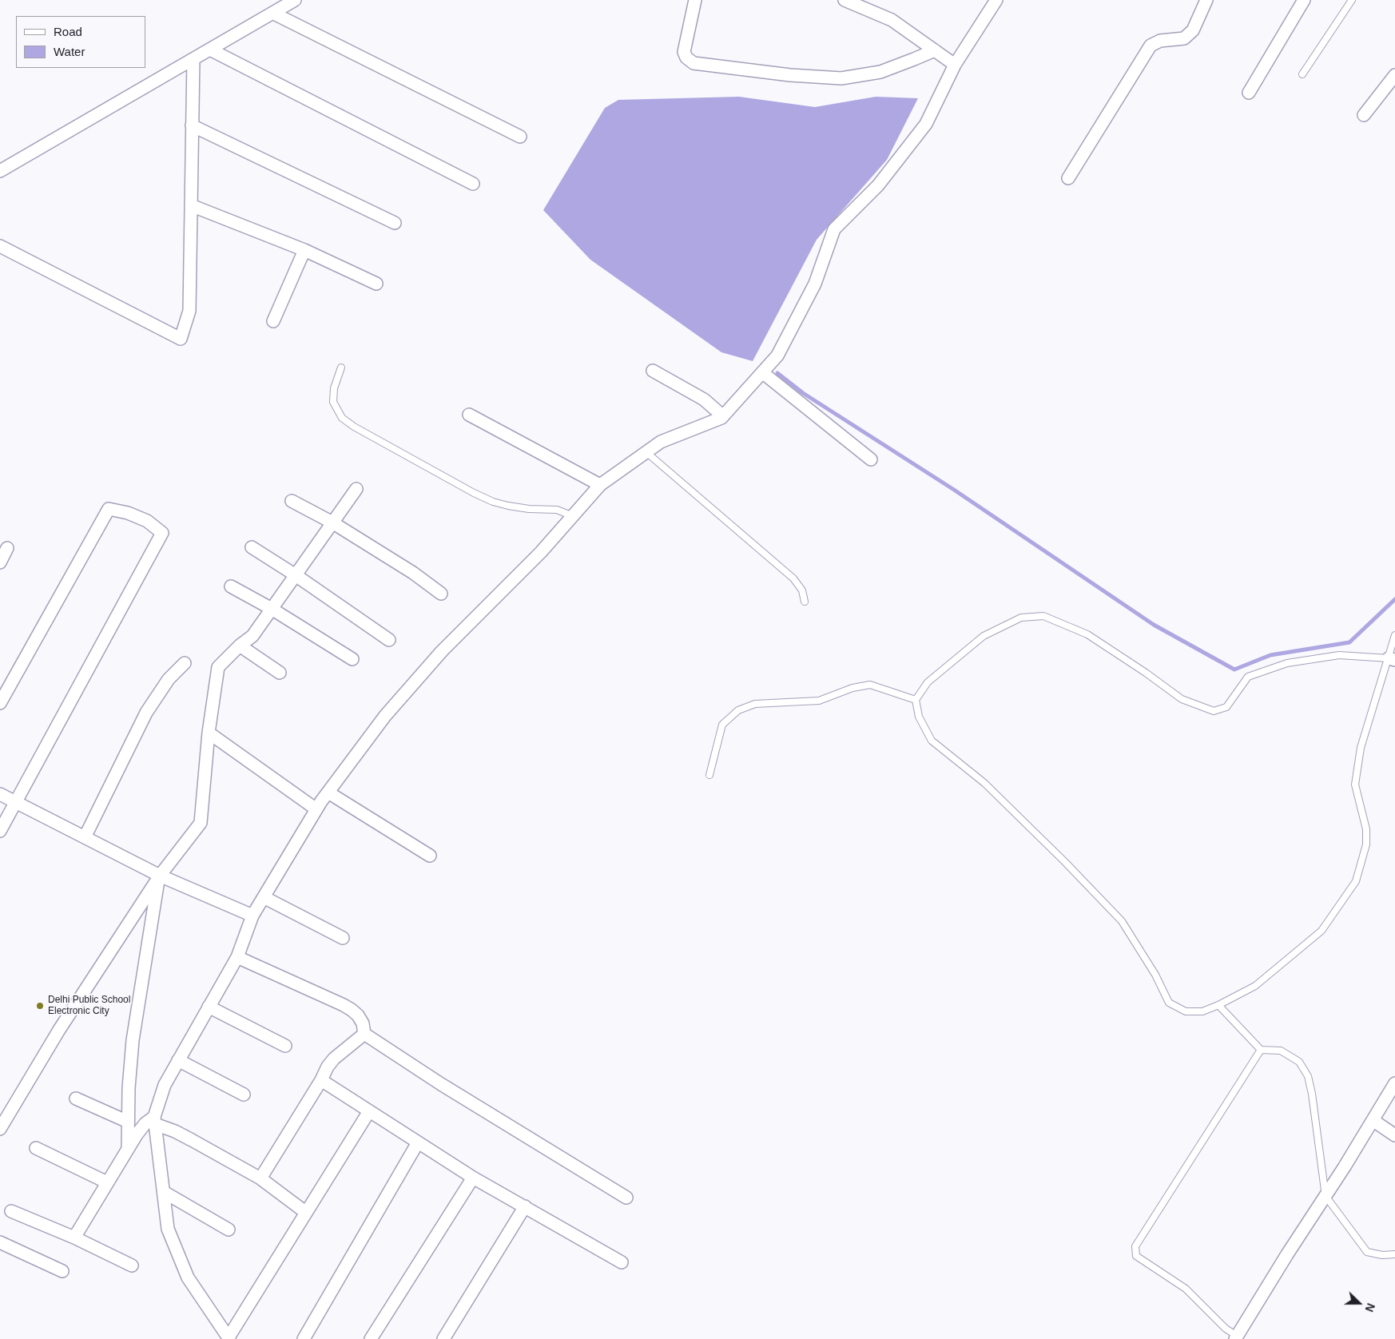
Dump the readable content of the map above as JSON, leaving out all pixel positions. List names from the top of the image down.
{
  "places": ["Delhi Public School Electronic City"],
  "legend": ["Road", "Water"],
  "north": "right"
}
